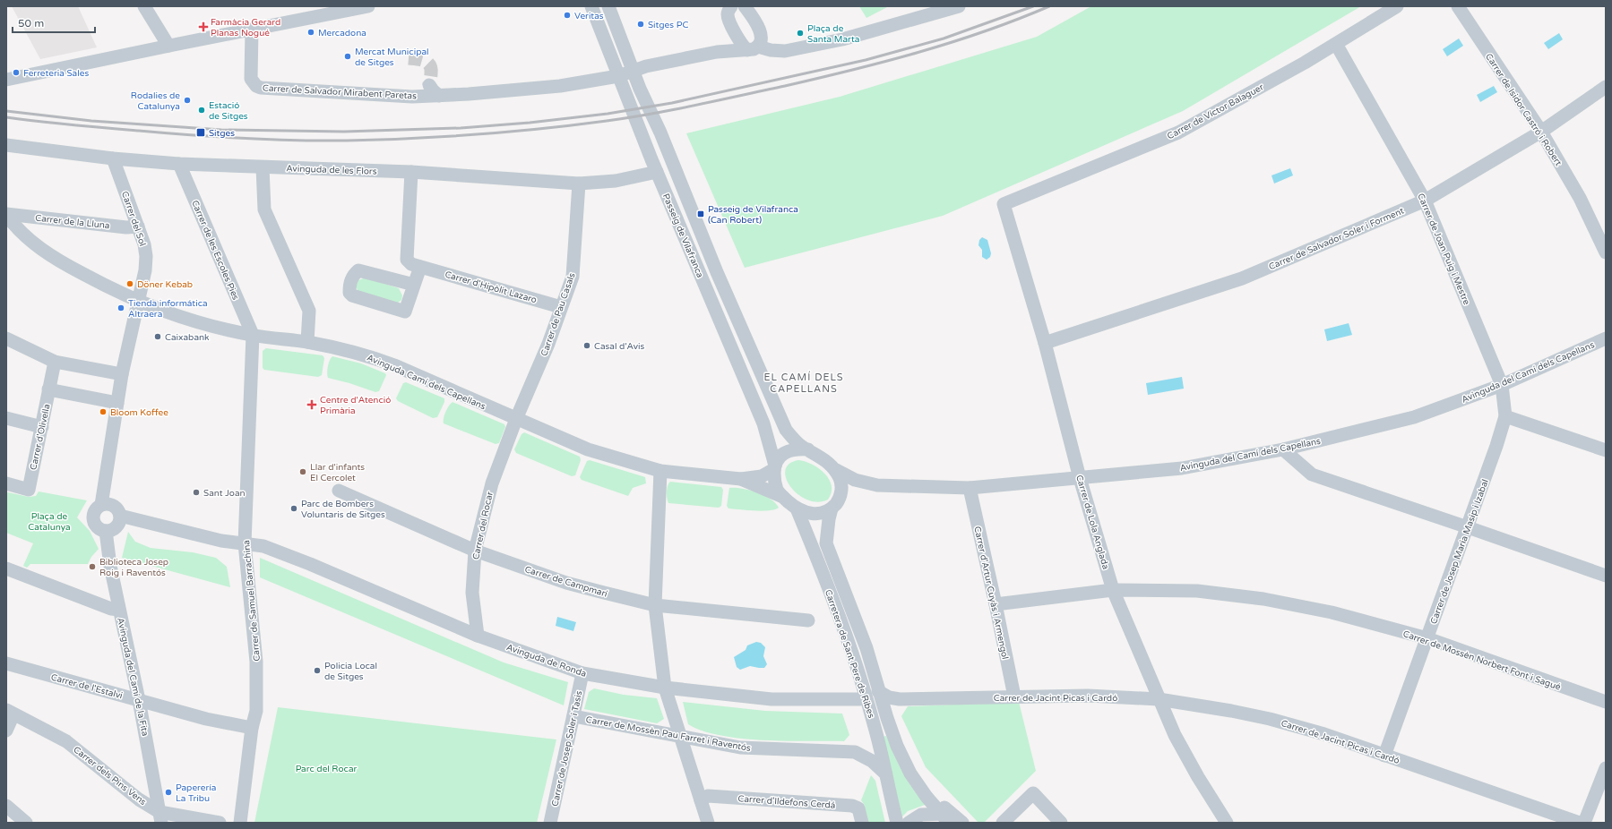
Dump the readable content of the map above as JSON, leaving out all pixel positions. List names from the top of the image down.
{
  "streets": {
    "street": [
      "Carrer de Salvador Mirabent Paretas",
      "Carrer de Isidor Castró i Robert",
      "Carrer de Víctor Balaguer",
      "Avinguda de les Flors",
      "Carrer del Sol",
      "Carrer de la Lluna",
      "Passeig de Vilafranca",
      "Carrer de Salvador Soler i Forment",
      "Carrer de Joan Puig i Mestre",
      "Carrer de les Escoles Pies",
      "Carrer d'Hipòlit Lazaro",
      "Carrer de Pau Casals",
      "Avinguda del Camí dels Capellans",
      "Avinguda Camí dels Capellans",
      "Carrer d'Olivella",
      "Carrer de Lola Anglada",
      "Carrer del Rocar",
      "Carrer de Josep Maria Masip i Izabal",
      "Carrer de Campmarí",
      "Carrer d'Artur Cuyàs i Armengol",
      "Carrer de Samuel Barrachina",
      "Carretera de Sant Pere de Ribes",
      "Avinguda de Ronda",
      "Carrer de Mossèn Norbert Font i Sagué",
      "Avinguda del Camí de la Fita",
      "Carrer de l'Estalvi",
      "Carrer de Jacint Picas i Cardó",
      "Carrer de Mossèn Pau Farret i Raventós",
      "Carrer de Josep Soler i Tasis",
      "Carrer dels Pins Vens",
      "Carrer d'Ildefons Cerdá"
    ]
  },
  "crossings": [
    ["Carrer de Salvador Mirabent Paretas", "Passeig de Vilafranca"],
    ["Carrer de Isidor Castró i Robert", "Carrer de Salvador Soler i Forment"],
    ["Carrer de Víctor Balaguer", "Carrer de Joan Puig i Mestre"],
    ["Carrer de Víctor Balaguer", "Carrer de Lola Anglada"],
    ["Avinguda de les Flors", "Carrer del Sol"],
    ["Avinguda de les Flors", "Passeig de Vilafranca"],
    ["Avinguda de les Flors", "Carrer de les Escoles Pies"],
    ["Avinguda de les Flors", "Carrer d'Hipòlit Lazaro"],
    ["Avinguda de les Flors", "Carrer de Pau Casals"],
    ["Carrer del Sol", "Carrer de la Lluna"],
    ["Carrer del Sol", "Avinguda Camí dels Capellans"],
    ["Carrer de la Lluna", "Avinguda Camí dels Capellans"],
    ["Passeig de Vilafranca", "Avinguda del Camí dels Capellans"],
    ["Passeig de Vilafranca", "Avinguda Camí dels Capellans"],
    ["Passeig de Vilafranca", "Carretera de Sant Pere de Ribes"],
    ["Carrer de Salvador Soler i Forment", "Carrer de Joan Puig i Mestre"],
    ["Carrer de Salvador Soler i Forment", "Carrer de Lola Anglada"],
    ["Carrer de Joan Puig i Mestre", "Avinguda del Camí dels Capellans"],
    ["Carrer de Joan Puig i Mestre", "Carrer de Josep Maria Masip i Izabal"],
    ["Carrer de les Escoles Pies", "Avinguda Camí dels Capellans"],
    ["Carrer de les Escoles Pies", "Carrer de Samuel Barrachina"],
    ["Carrer d'Hipòlit Lazaro", "Carrer de Pau Casals"],
    ["Carrer de Pau Casals", "Avinguda Camí dels Capellans"],
    ["Carrer de Pau Casals", "Carrer del Rocar"],
    ["Avinguda del Camí dels Capellans", "Avinguda Camí dels Capellans"],
    ["Avinguda del Camí dels Capellans", "Carrer de Lola Anglada"],
    ["Avinguda del Camí dels Capellans", "Carrer de Josep Maria Masip i Izabal"],
    ["Avinguda del Camí dels Capellans", "Carrer d'Artur Cuyàs i Armengol"],
    ["Avinguda del Camí dels Capellans", "Carretera de Sant Pere de Ribes"],
    ["Avinguda Camí dels Capellans", "Carrer del Rocar"],
    ["Avinguda Camí dels Capellans", "Carrer de Samuel Barrachina"],
    ["Avinguda Camí dels Capellans", "Carretera de Sant Pere de Ribes"],
    ["Carrer de Lola Anglada", "Carrer de Mossèn Norbert Font i Sagué"],
    ["Carrer de Lola Anglada", "Carrer de Jacint Picas i Cardó"],
    ["Carrer del Rocar", "Carrer de Campmarí"],
    ["Carrer del Rocar", "Avinguda de Ronda"],
    ["Carrer de Josep Maria Masip i Izabal", "Carrer de Mossèn Norbert Font i Sagué"],
    ["Carrer de Josep Maria Masip i Izabal", "Carrer de Jacint Picas i Cardó"],
    ["Carrer d'Artur Cuyàs i Armengol", "Carrer de Mossèn Norbert Font i Sagué"],
    ["Carrer d'Artur Cuyàs i Armengol", "Carrer de Jacint Picas i Cardó"],
    ["Carrer de Samuel Barrachina", "Avinguda de Ronda"],
    ["Carrer de Samuel Barrachina", "Carrer de l'Estalvi"],
    ["Carretera de Sant Pere de Ribes", "Avinguda de Ronda"],
    ["Carretera de Sant Pere de Ribes", "Carrer de Jacint Picas i Cardó"],
    ["Carretera de Sant Pere de Ribes", "Carrer de Mossèn Pau Farret i Raventós"],
    ["Avinguda de Ronda", "Avinguda del Camí de la Fita"],
    ["Avinguda de Ronda", "Carrer de Josep Soler i Tasis"],
    ["Avinguda del Camí de la Fita", "Carrer de l'Estalvi"],
    ["Avinguda del Camí de la Fita", "Carrer dels Pins Vens"],
    ["Carrer de Mossèn Pau Farret i Raventós", "Carrer de Josep Soler i Tasis"]
  ],
  "districts": ["EL CAMÍ DELS CAPELLANS"],
  "parks": ["Plaça de Catalunya", "Parc del Rocar"],
  "places": {
    "other": [
      "Veritas",
      "Sitges PC",
      "Mercadona",
      "Plaça de Santa Marta",
      "Mercat Municipal de Sitges",
      "Ferreteria Sales",
      "Rodalies de Catalunya",
      "Estació de Sitges",
      "Döner Kebab",
      "Tienda informática Altraera",
      "Caixabank",
      "Casal d'Avis",
      "Bloom Koffee",
      "Llar d'infants El Cercolet",
      "Sant Joan",
      "Parc de Bombers Voluntaris de Sitges",
      "Biblioteca Josep Roig i Raventós",
      "Policia Local de Sitges",
      "Paperería La Tribu"
    ],
    "health": ["Farmàcia Gerard Planas Nogué", "Centre d'Atenció Primària"],
    "transit": ["Sitges", "Passeig de Vilafranca (Can Robert)"]
  },
  "scale_bar": "50 m"
}
